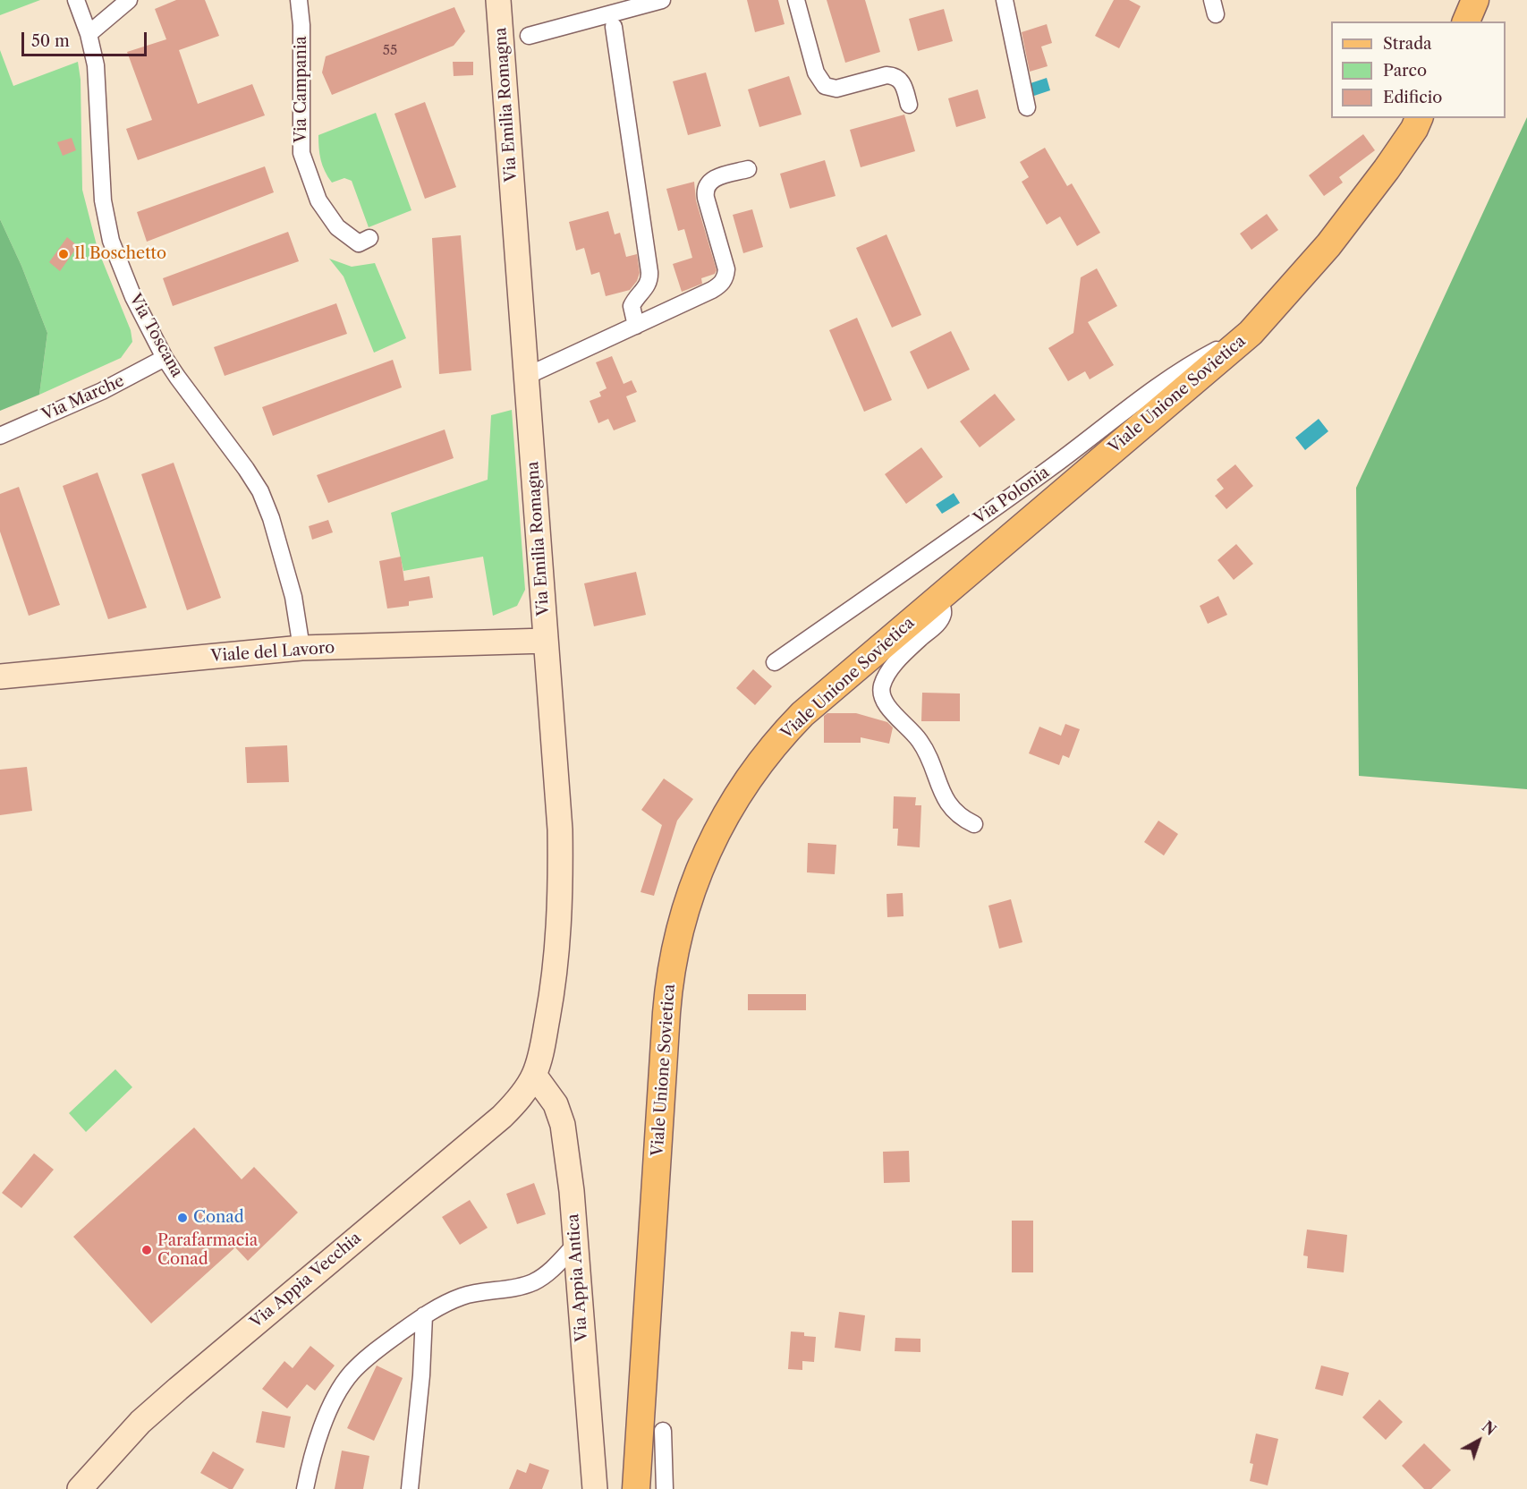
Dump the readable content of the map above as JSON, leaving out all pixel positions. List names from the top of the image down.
{
  "streets": {
    "main road": [
      "Via Emilia Romagna",
      "Viale Unione Sovietica",
      "Viale del Lavoro",
      "Via Appia Antica",
      "Via Appia Vecchia"
    ],
    "street": [
      "Via Campania",
      "Via Toscana",
      "Via Marche",
      "Via Polonia"
    ]
  },
  "crossings": [
    ["Via Emilia Romagna", "Viale del Lavoro"],
    ["Via Emilia Romagna", "Via Appia Antica"],
    ["Via Emilia Romagna", "Via Appia Vecchia"],
    ["Via Toscana", "Via Marche"],
    ["Via Toscana", "Viale del Lavoro"],
    ["Viale Unione Sovietica", "Via Polonia"],
    ["Via Appia Antica", "Via Appia Vecchia"]
  ],
  "places": ["Il Boschetto", "Conad", "Parafarmacia Conad"],
  "house_numbers": ["55"],
  "legend": ["Strada", "Parco", "Edificio"],
  "scale_bar": "50 m",
  "north": "top right"
}
